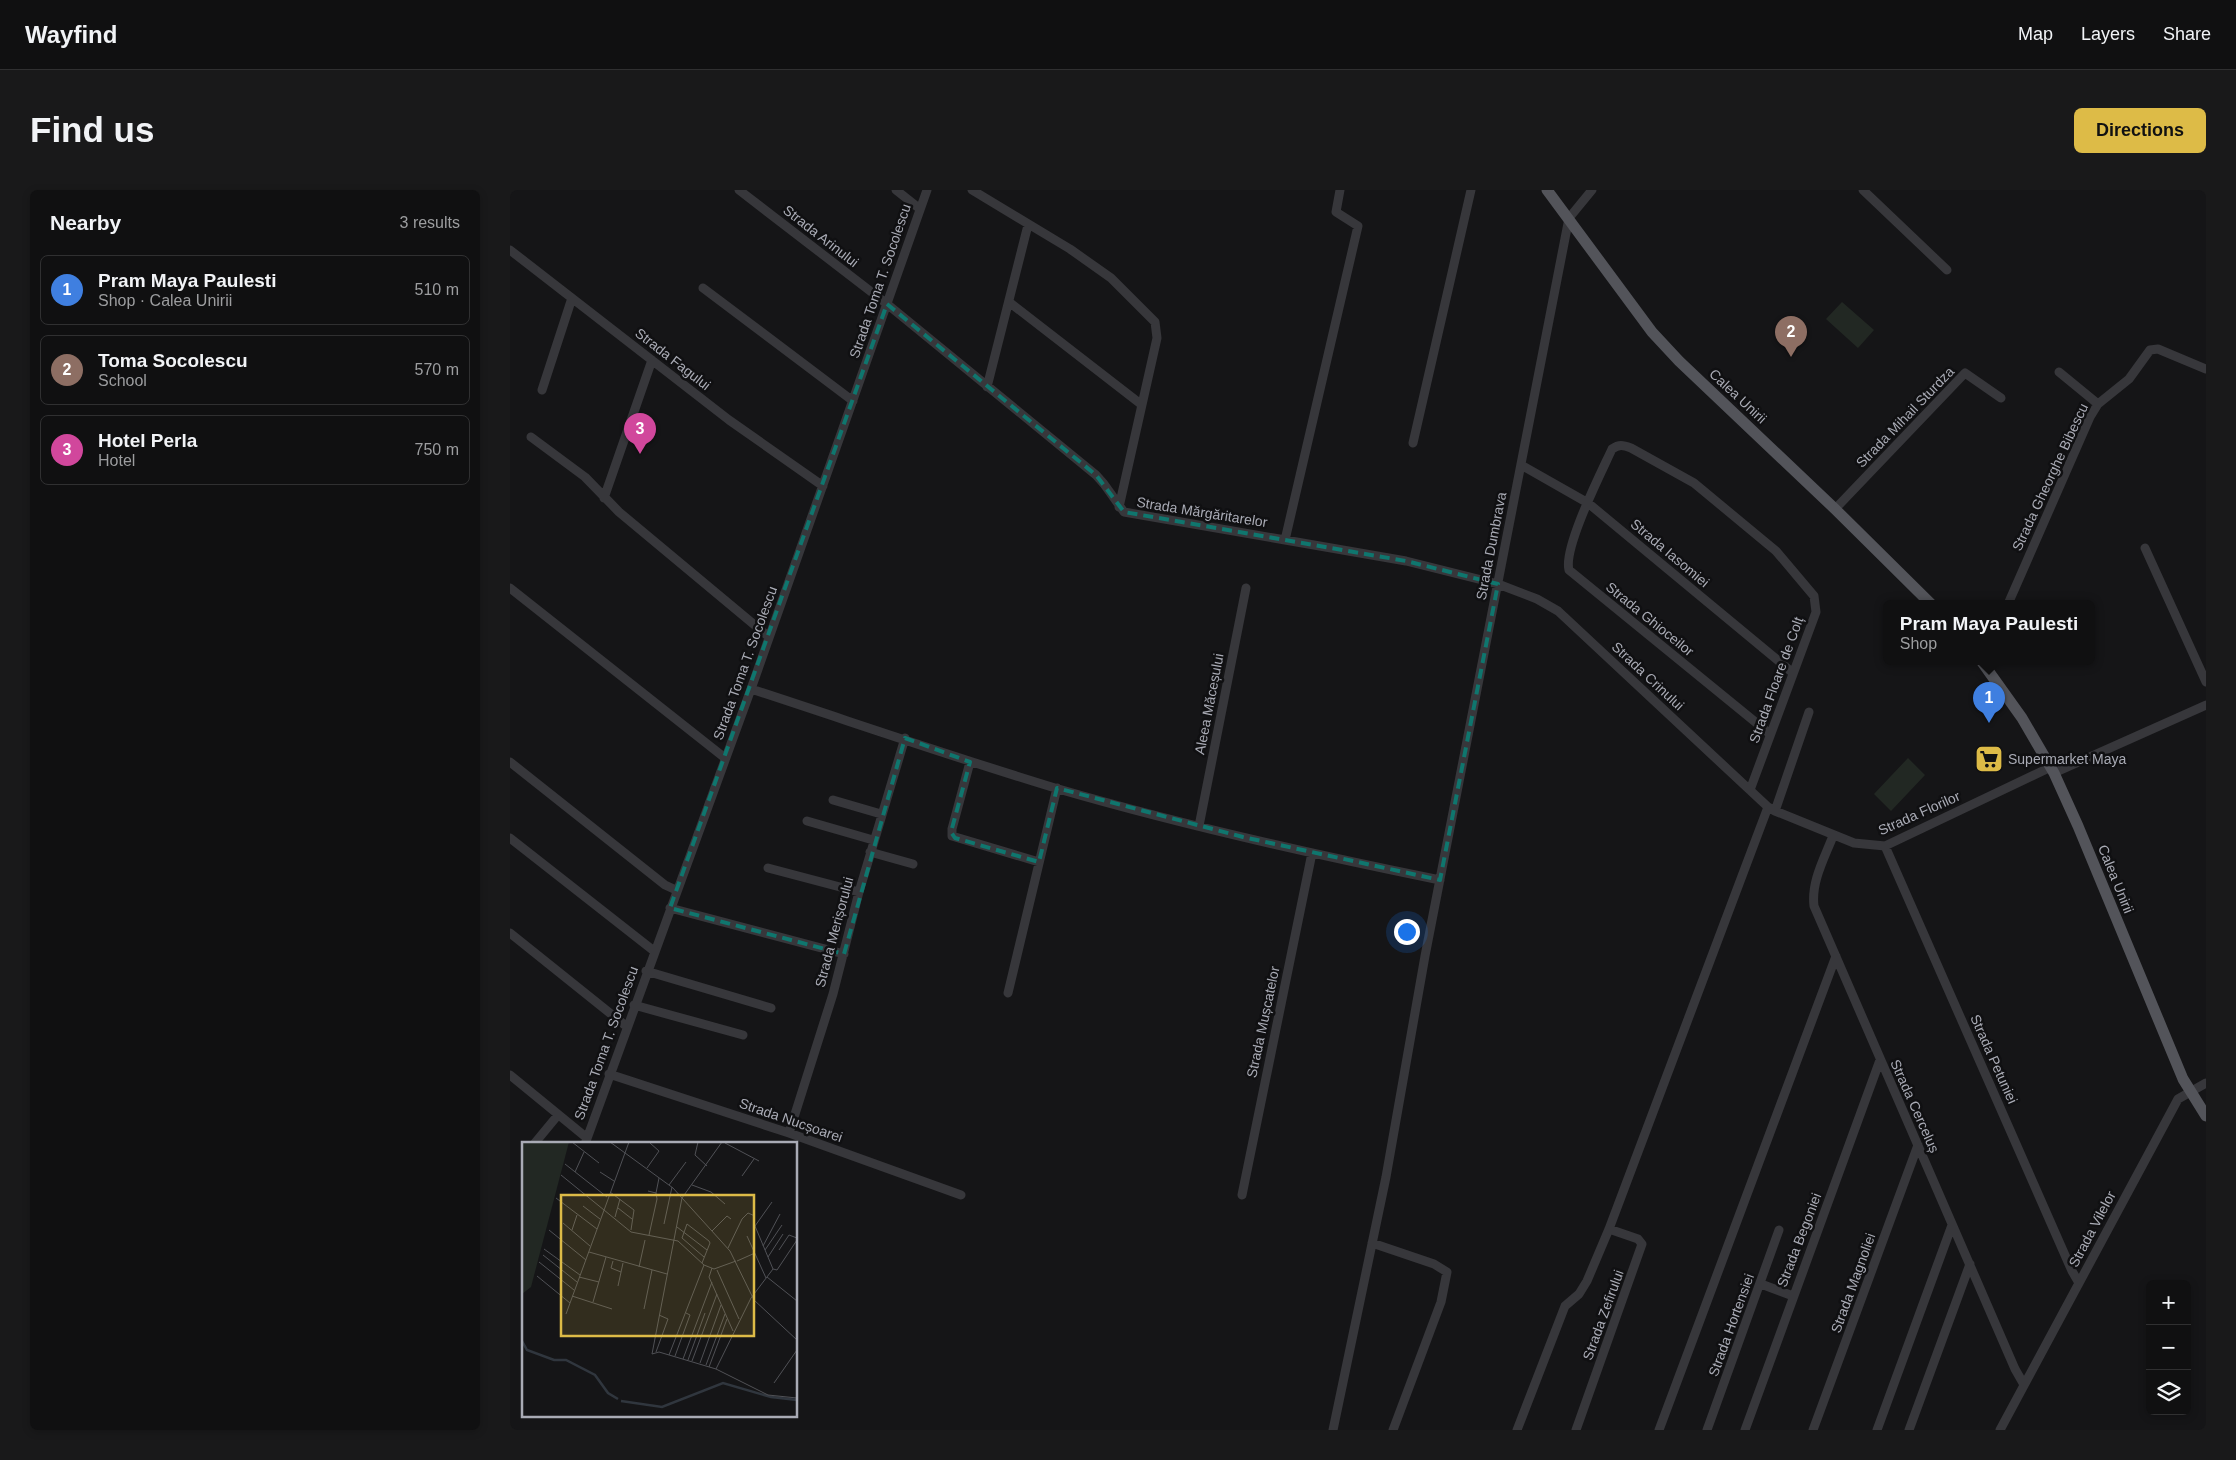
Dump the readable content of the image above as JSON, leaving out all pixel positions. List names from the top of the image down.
{
  "streets": {
    "main road": ["Calea Unirii"],
    "street": [
      "Strada Arinului",
      "Strada Toma T. Socolescu",
      "Strada Fagului",
      "Strada Mihail Sturdza",
      "Strada Gheorghe Bibescu",
      "Strada Mărgăritarelor",
      "Strada Dumbrava",
      "Strada Iasomiei",
      "Strada Ghioceilor",
      "Strada Crinului",
      "Strada Floare de Colț",
      "Aleea Măceșului",
      "Strada Florilor",
      "Strada Merișorului",
      "Strada Mușcatelor",
      "Strada Petuniei",
      "Strada Cerceluș",
      "Strada Nucșoarei",
      "Strada Vilelor",
      "Strada Begoniei",
      "Strada Magnoliei",
      "Strada Zefirului",
      "Strada Hortensiei"
    ]
  },
  "crossings": [
    ["Strada Arinului", "Strada Toma T. Socolescu"],
    ["Strada Arinului", "Strada Mărgăritarelor"],
    ["Strada Toma T. Socolescu", "Strada Fagului"],
    ["Strada Toma T. Socolescu", "Strada Mărgăritarelor"],
    ["Strada Toma T. Socolescu", "Strada Nucșoarei"],
    ["Calea Unirii", "Strada Mihail Sturdza"],
    ["Calea Unirii", "Strada Dumbrava"],
    ["Calea Unirii", "Strada Florilor"],
    ["Calea Unirii", "Strada Vilelor"],
    ["Strada Mărgăritarelor", "Strada Dumbrava"],
    ["Strada Mărgăritarelor", "Strada Crinului"],
    ["Strada Dumbrava", "Strada Iasomiei"],
    ["Strada Dumbrava", "Strada Crinului"],
    ["Strada Iasomiei", "Strada Ghioceilor"],
    ["Strada Iasomiei", "Strada Floare de Colț"],
    ["Strada Ghioceilor", "Strada Floare de Colț"],
    ["Strada Crinului", "Strada Floare de Colț"],
    ["Strada Crinului", "Strada Florilor"],
    ["Strada Florilor", "Strada Petuniei"],
    ["Strada Florilor", "Strada Cerceluș"],
    ["Strada Merișorului", "Strada Nucșoarei"],
    ["Strada Petuniei", "Strada Vilelor"],
    ["Strada Cerceluș", "Strada Vilelor"],
    ["Strada Cerceluș", "Strada Begoniei"],
    ["Strada Cerceluș", "Strada Magnoliei"]
  ],
  "places": {
    "supermarket": ["Supermarket Maya"]
  },
  "page": {
    "header": "Wayfind",
    "nav": ["Map", "Layers", "Share"],
    "buttons": "Directions",
    "title": "Find us",
    "heading": ["Nearby", "3 results"],
    "list": [
      {
        "mark": "1",
        "name": "Pram Maya Paulesti",
        "note": "Shop · Calea Unirii",
        "value": "510 m"
      },
      {
        "mark": "2",
        "name": "Toma Socolescu",
        "note": "School",
        "value": "570 m"
      },
      {
        "mark": "3",
        "name": "Hotel Perla",
        "note": "Hotel",
        "value": "750 m"
      }
    ],
    "pins": ["2", "3", "1"],
    "popup": ["Pram Maya Paulesti", "Shop"],
    "map_buttons": ["+", "−"]
  }
}
